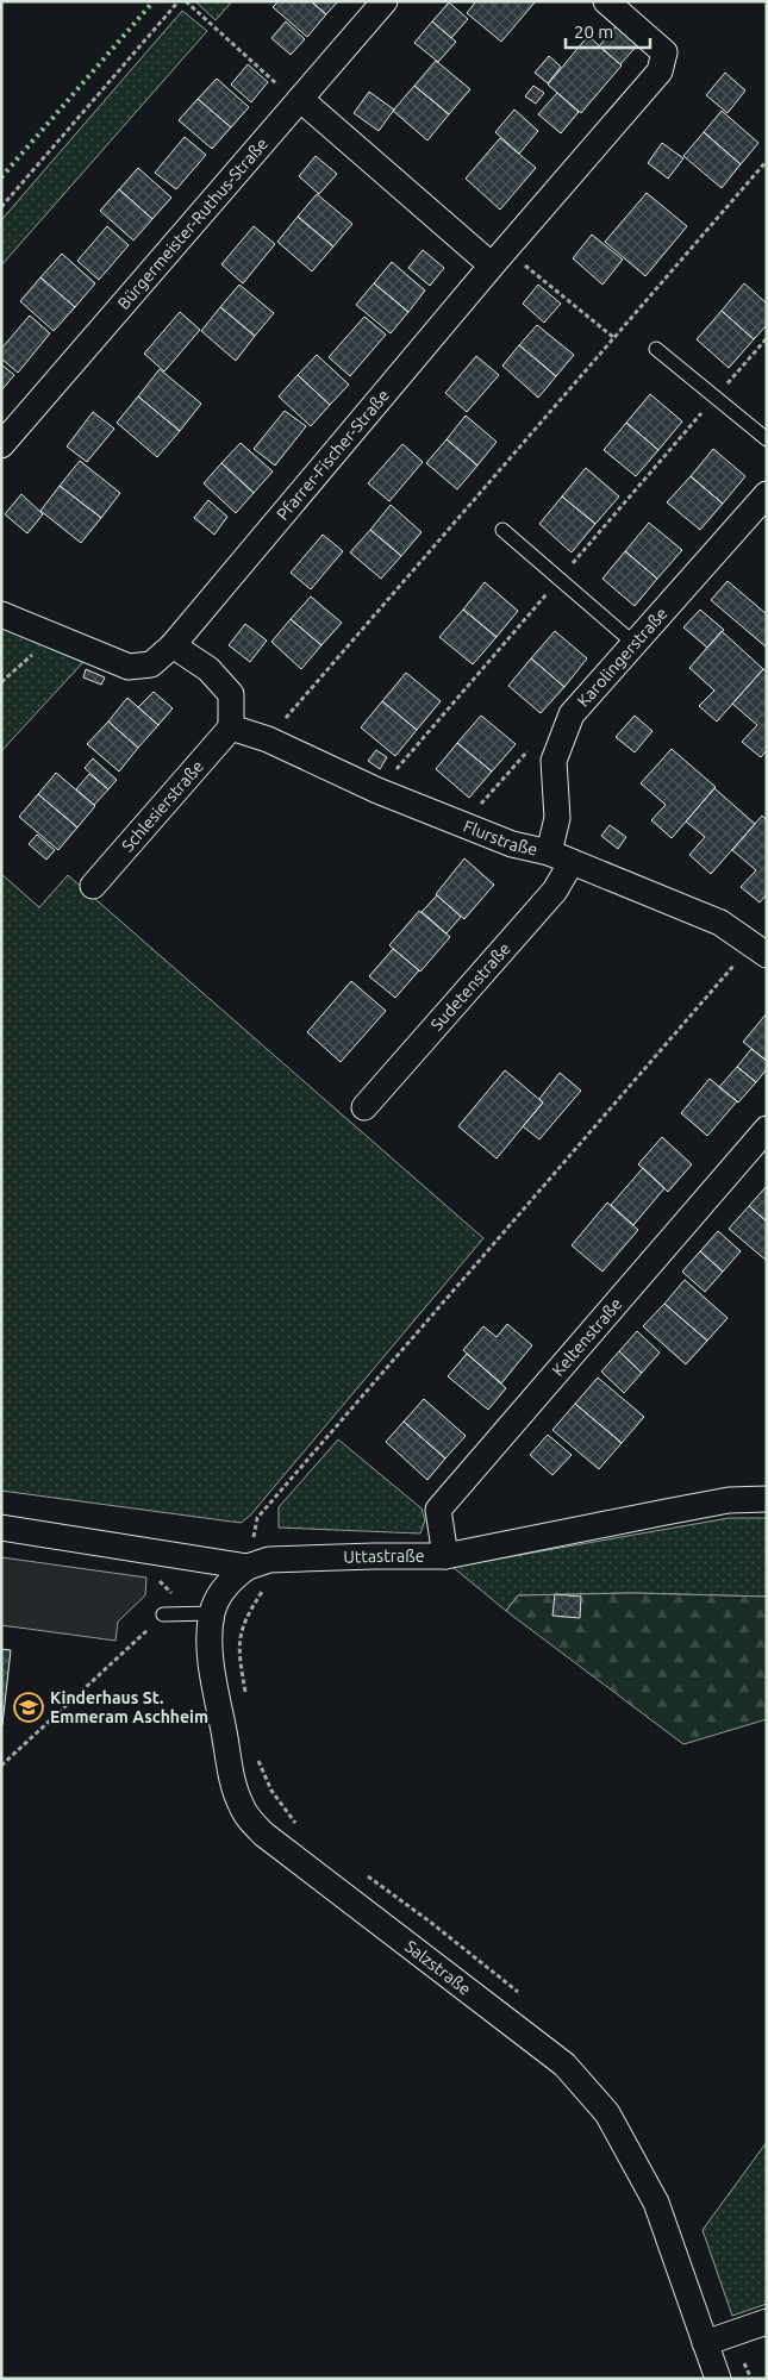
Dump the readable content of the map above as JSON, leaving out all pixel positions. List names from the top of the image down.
{
  "streets": {
    "street": [
      "Bürgermeister-Ruthus-Straße",
      "Pfarrer-Fischer-Straße",
      "Karolingerstraße",
      "Schlesierstraße",
      "Flurstraße",
      "Sudetenstraße",
      "Keltenstraße",
      "Uttastraße",
      "Salzstraße"
    ]
  },
  "crossings": [
    ["Karolingerstraße", "Flurstraße"],
    ["Karolingerstraße", "Sudetenstraße"],
    ["Schlesierstraße", "Flurstraße"],
    ["Flurstraße", "Sudetenstraße"],
    ["Keltenstraße", "Uttastraße"],
    ["Uttastraße", "Salzstraße"]
  ],
  "places": {
    "school or university": ["Kinderhaus St. Emmeram Aschheim"]
  },
  "scale_bar": "20 m"
}
